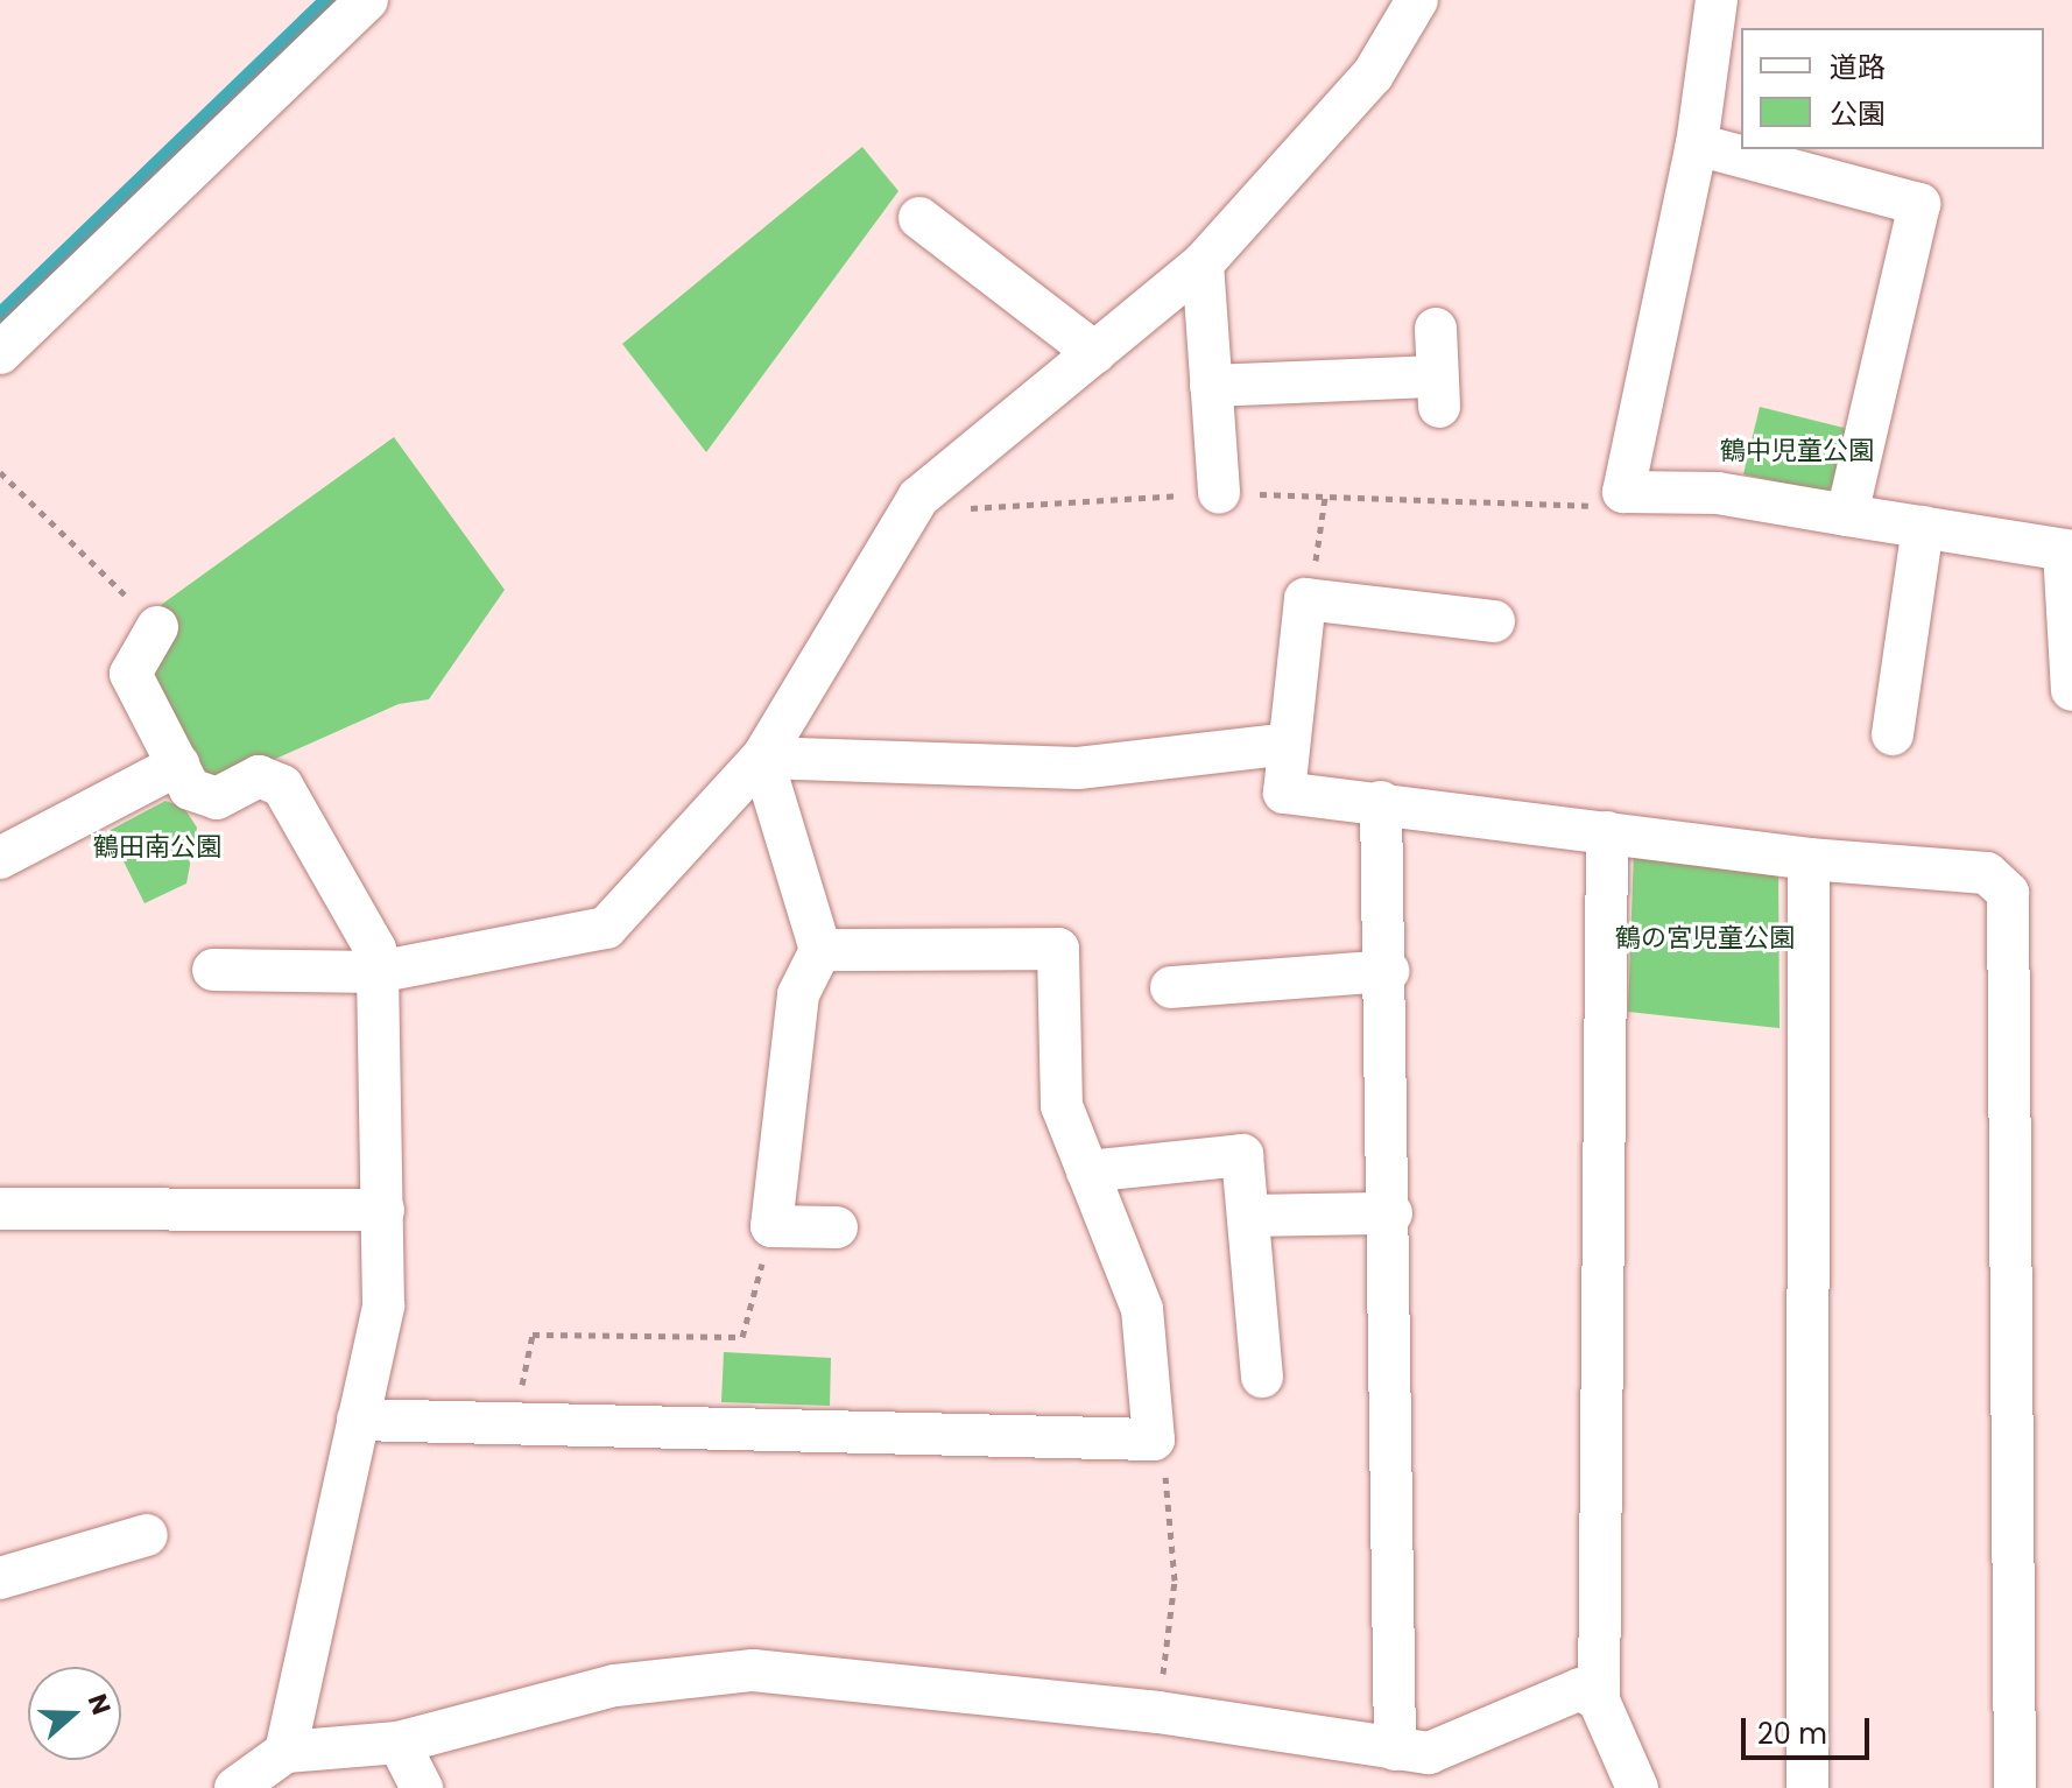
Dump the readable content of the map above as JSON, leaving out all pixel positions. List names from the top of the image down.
{
  "parks": ["鶴中児童公園", "鶴田南公園", "鶴の宮児童公園"],
  "legend": ["道路", "公園"],
  "scale_bar": "20 m",
  "north": "right"
}
